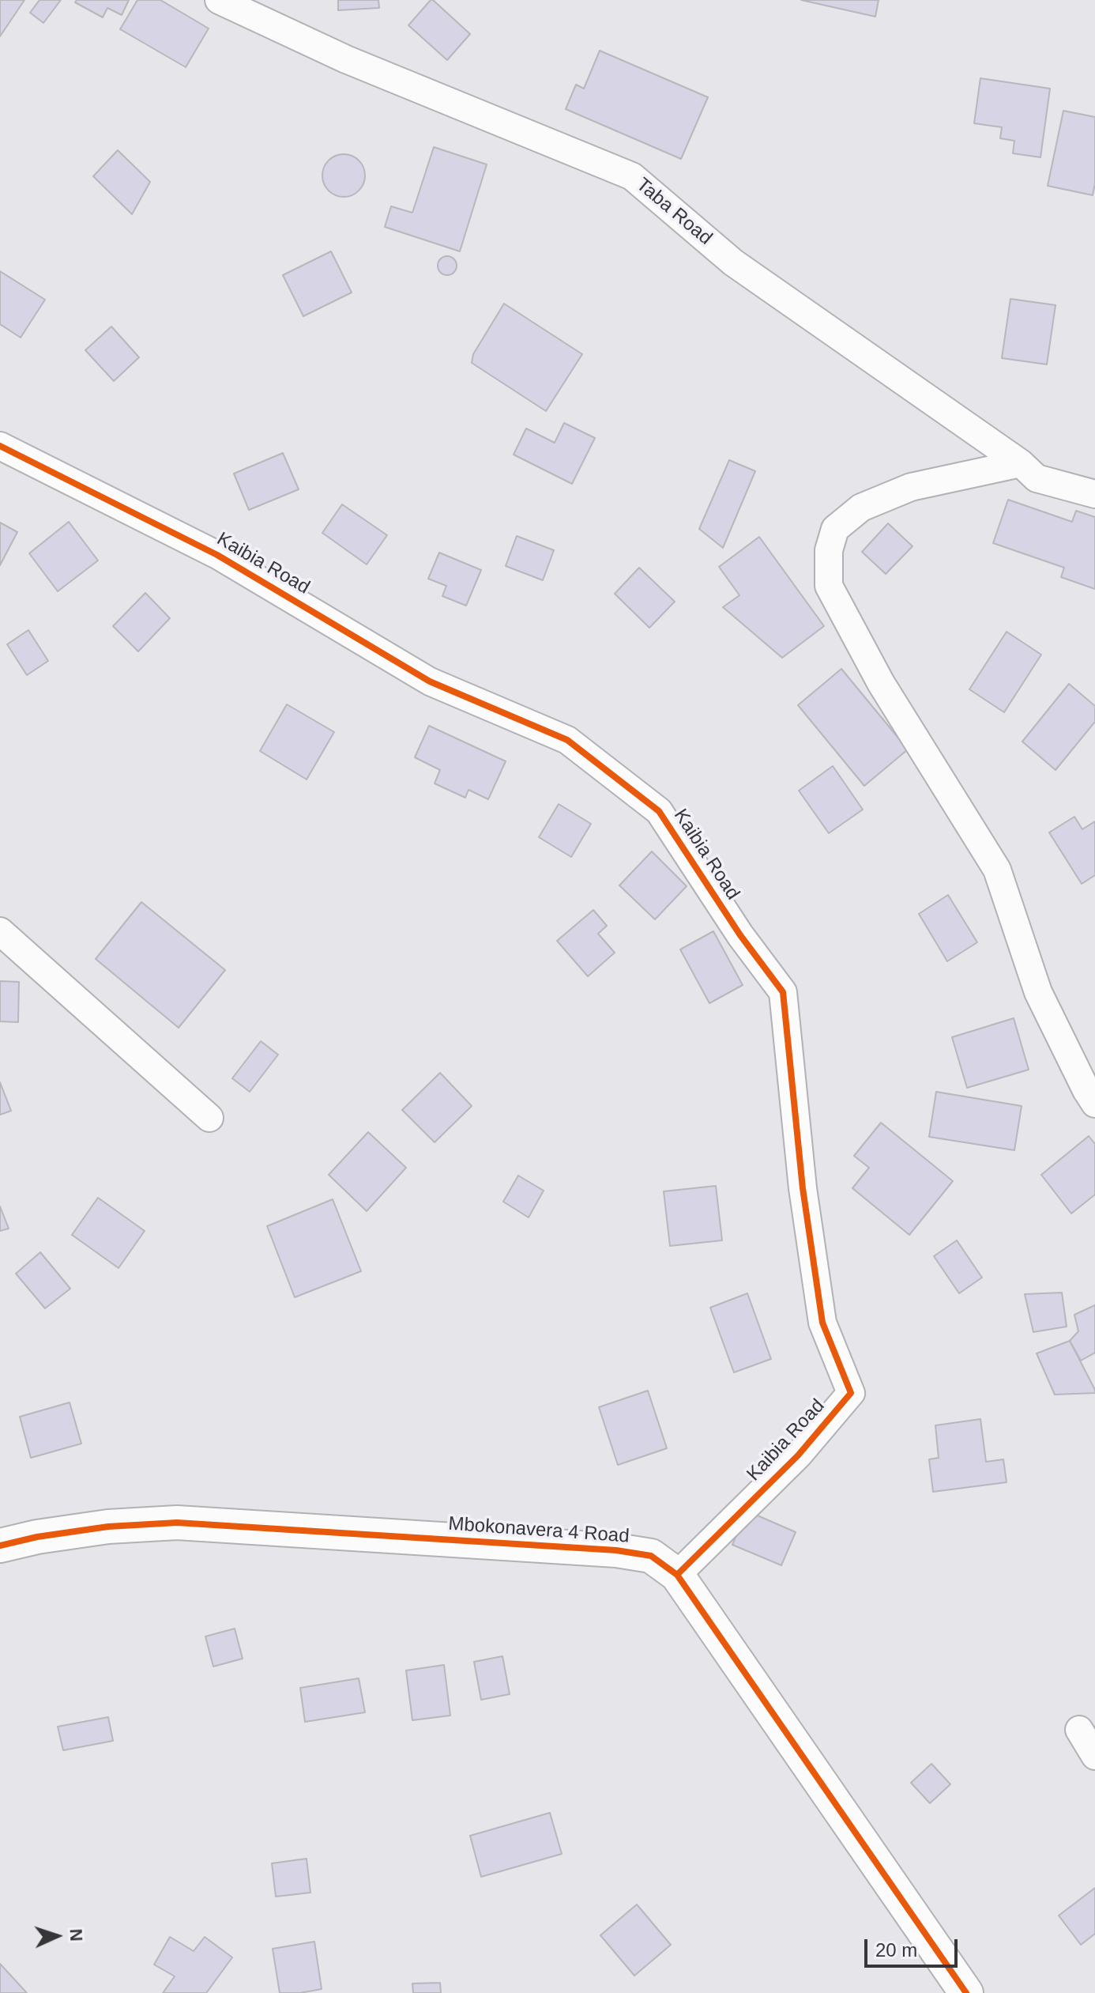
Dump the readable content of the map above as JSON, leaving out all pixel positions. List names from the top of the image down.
{
  "streets": {
    "street": ["Taba Road", "Kaibia Road", "Mbokonavera 4 Road"]
  },
  "crossings": [
    ["Kaibia Road", "Mbokonavera 4 Road"]
  ],
  "scale_bar": "20 m",
  "north": "right"
}
